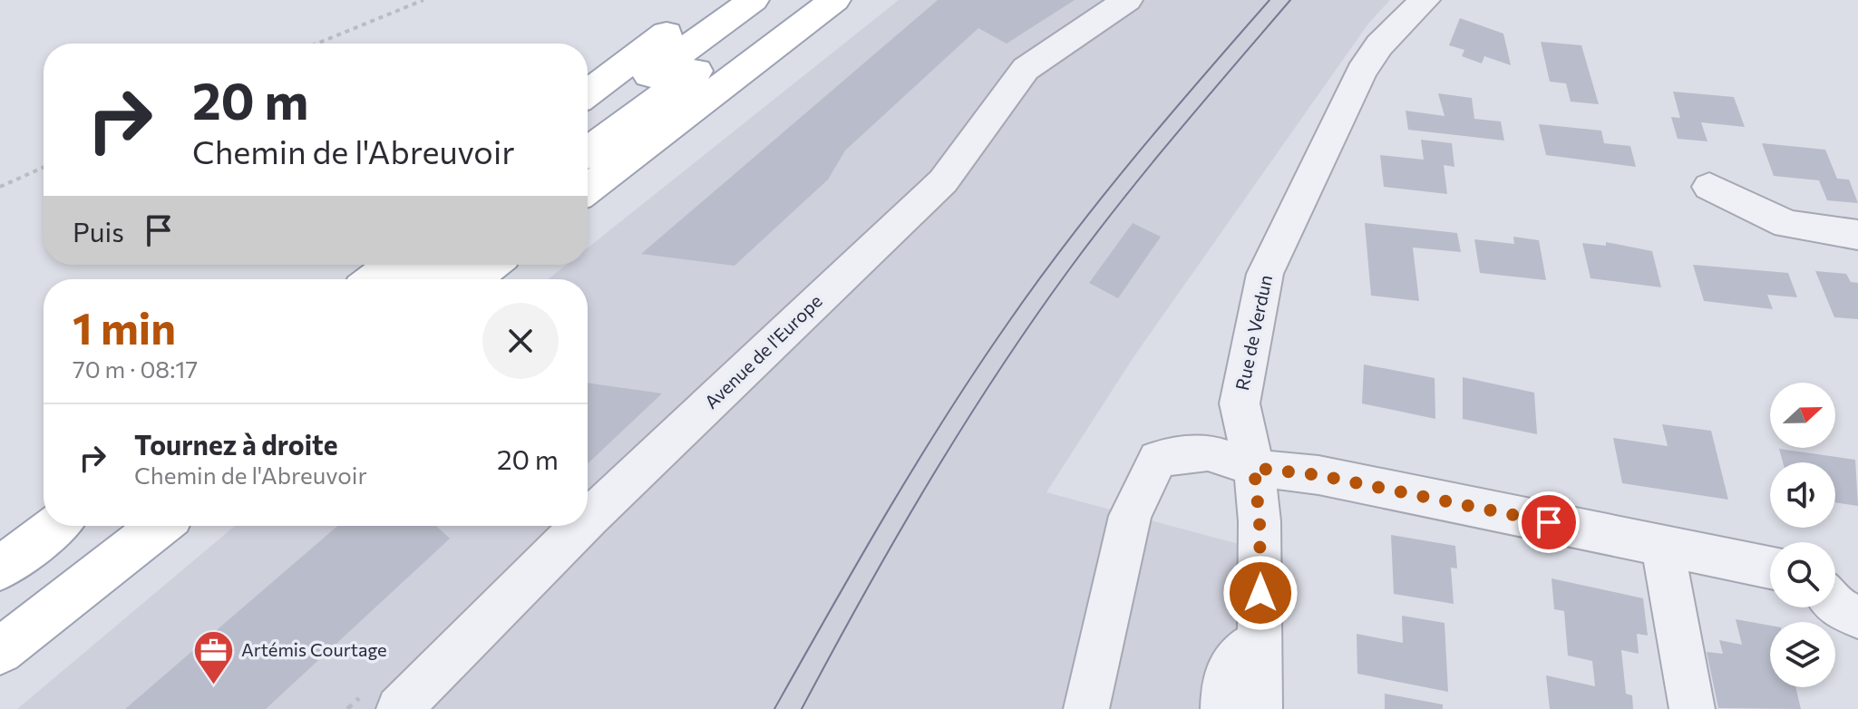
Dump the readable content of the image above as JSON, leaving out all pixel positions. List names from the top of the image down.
{
  "streets": {
    "street": ["Rue de Verdun", "Avenue de l'Europe"]
  },
  "places": {
    "office": ["Artémis Courtage"]
  },
  "north": "right",
  "page": {
    "turn": ["20 m", "Chemin de l'Abreuvoir"],
    "then": "Puis",
    "heading": ["1 min", "70 m · 08:17"],
    "list": [
      {
        "name": "Tournez à droite",
        "note": "Chemin de l'Abreuvoir",
        "value": "20 m"
      }
    ]
  }
}
